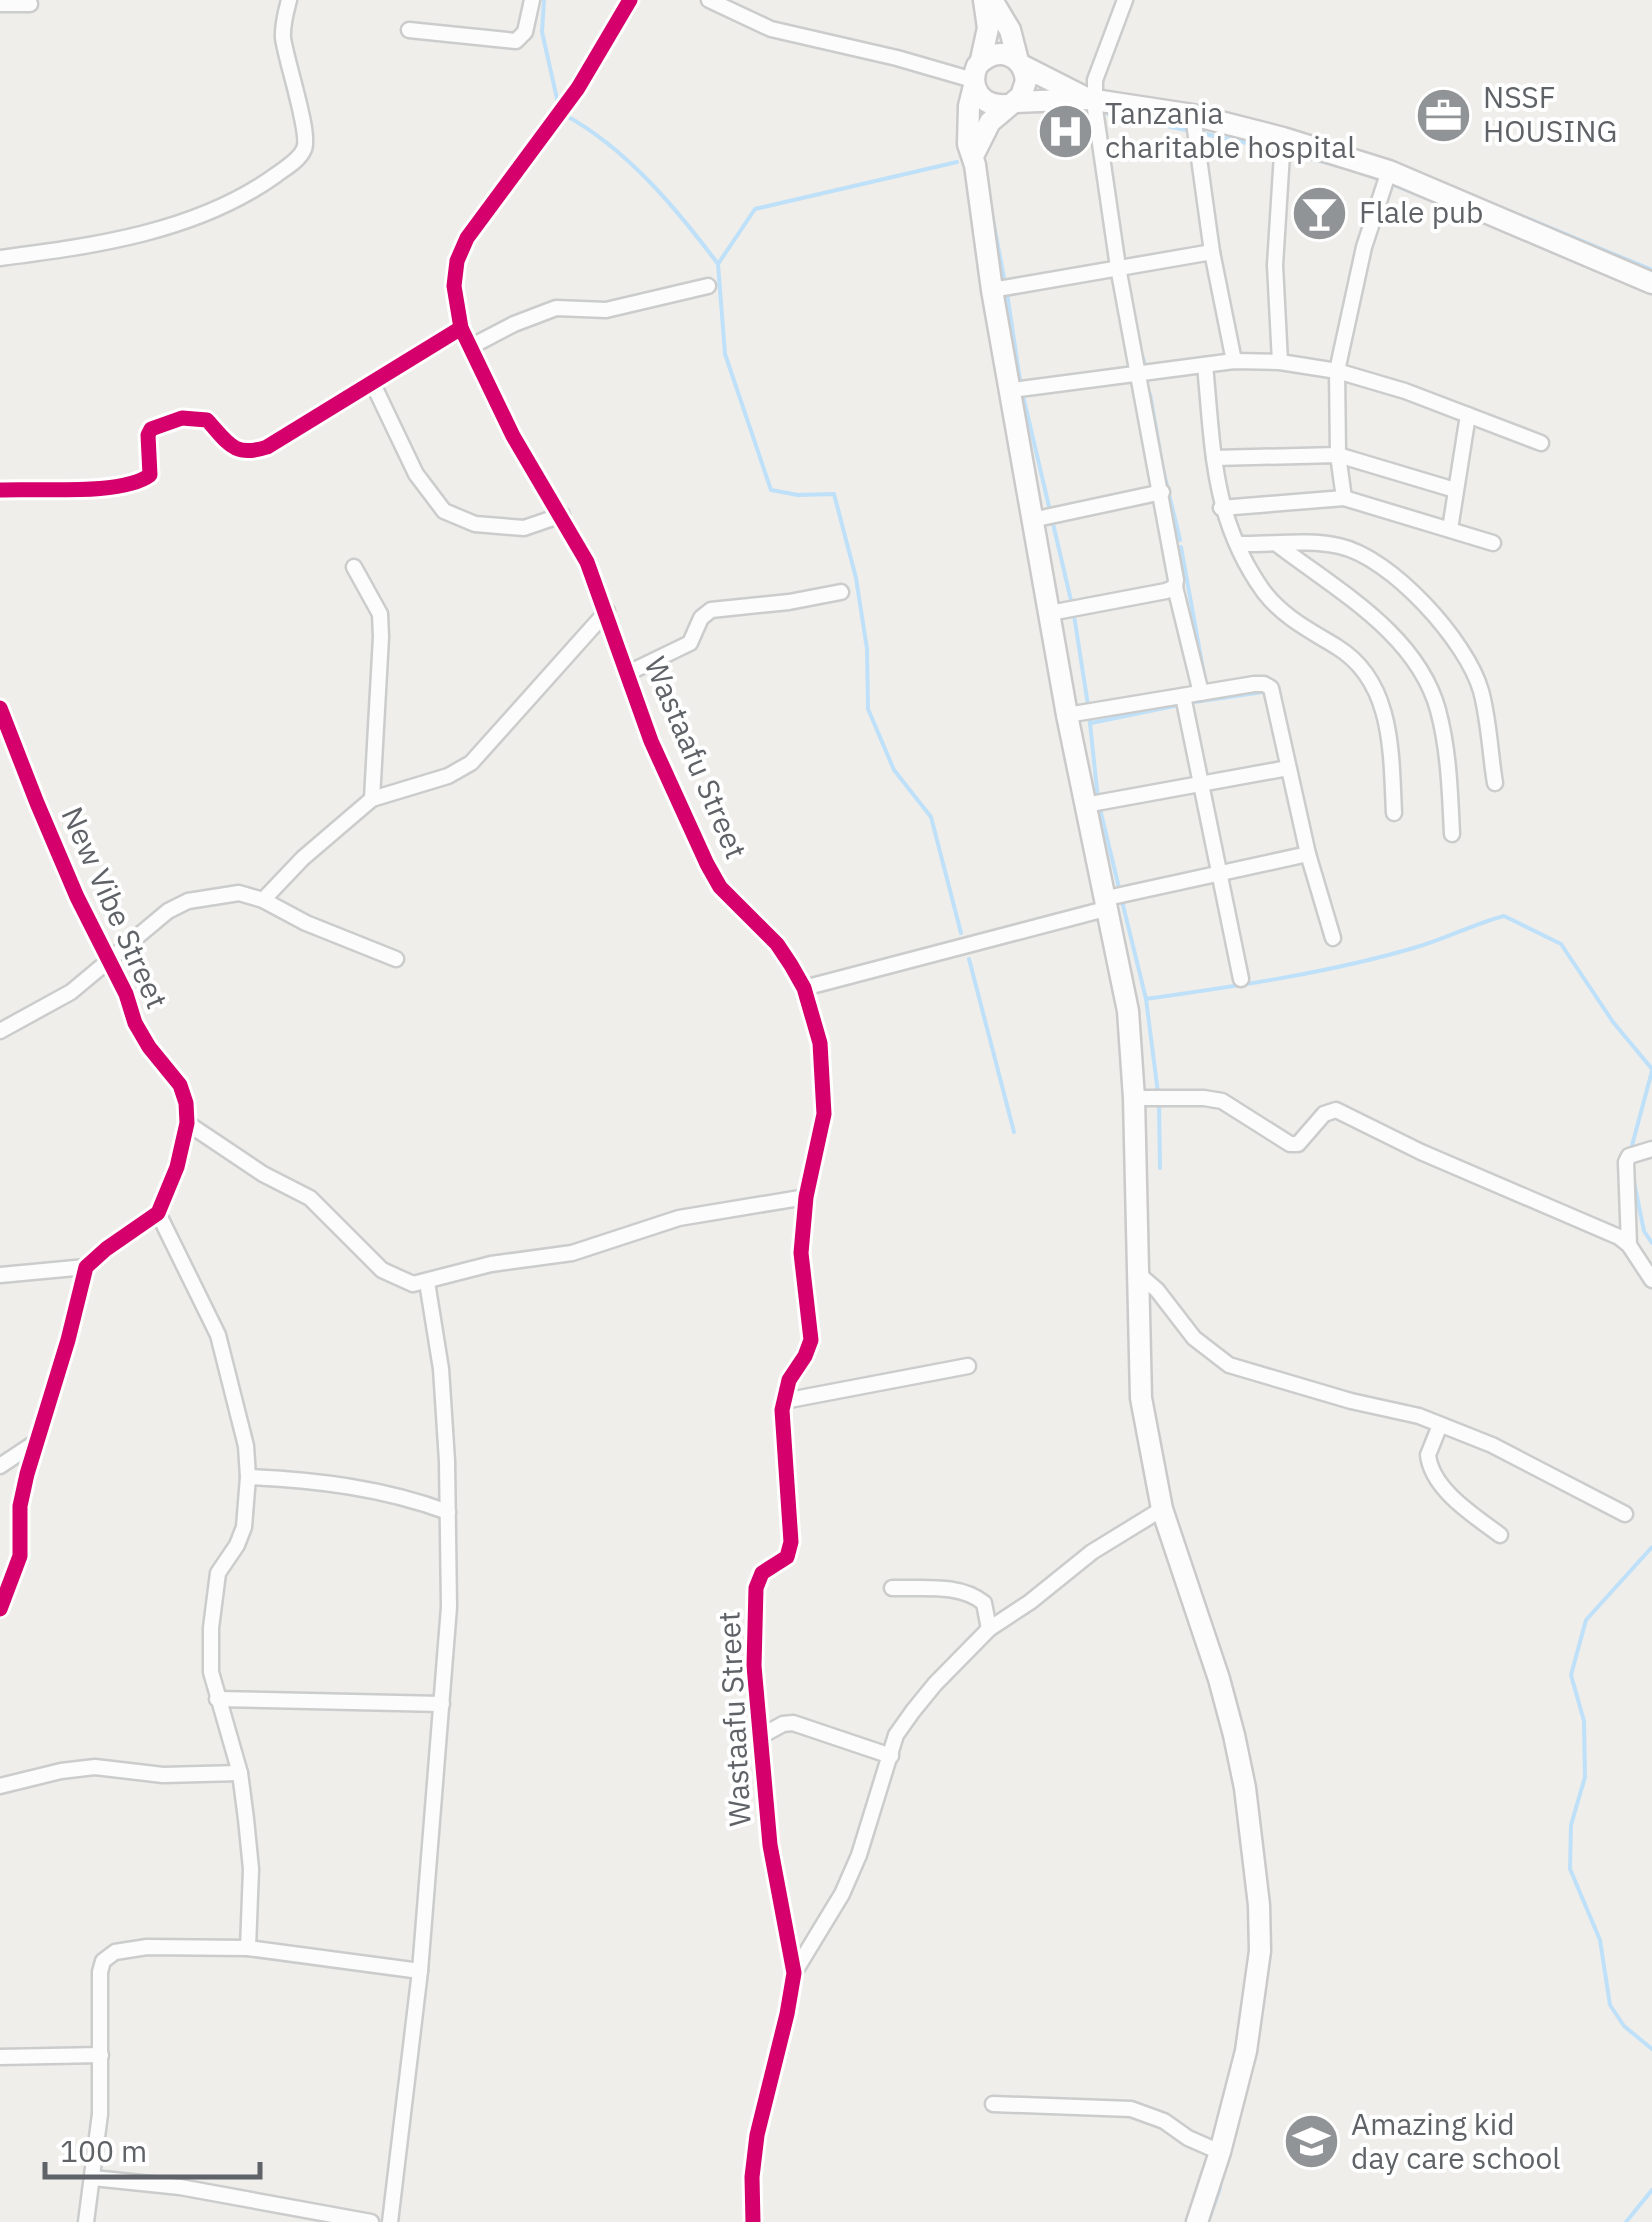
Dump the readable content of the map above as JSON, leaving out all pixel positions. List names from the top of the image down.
{
  "streets": {
    "street": ["Wastaafu Street", "New Vibe Street"]
  },
  "places": {
    "office": ["NSSF HOUSING"],
    "hospital": ["Tanzania charitable hospital"],
    "bar": ["Flale pub"],
    "school or university": ["Amazing kid day care school"]
  },
  "scale_bar": "100 m"
}
